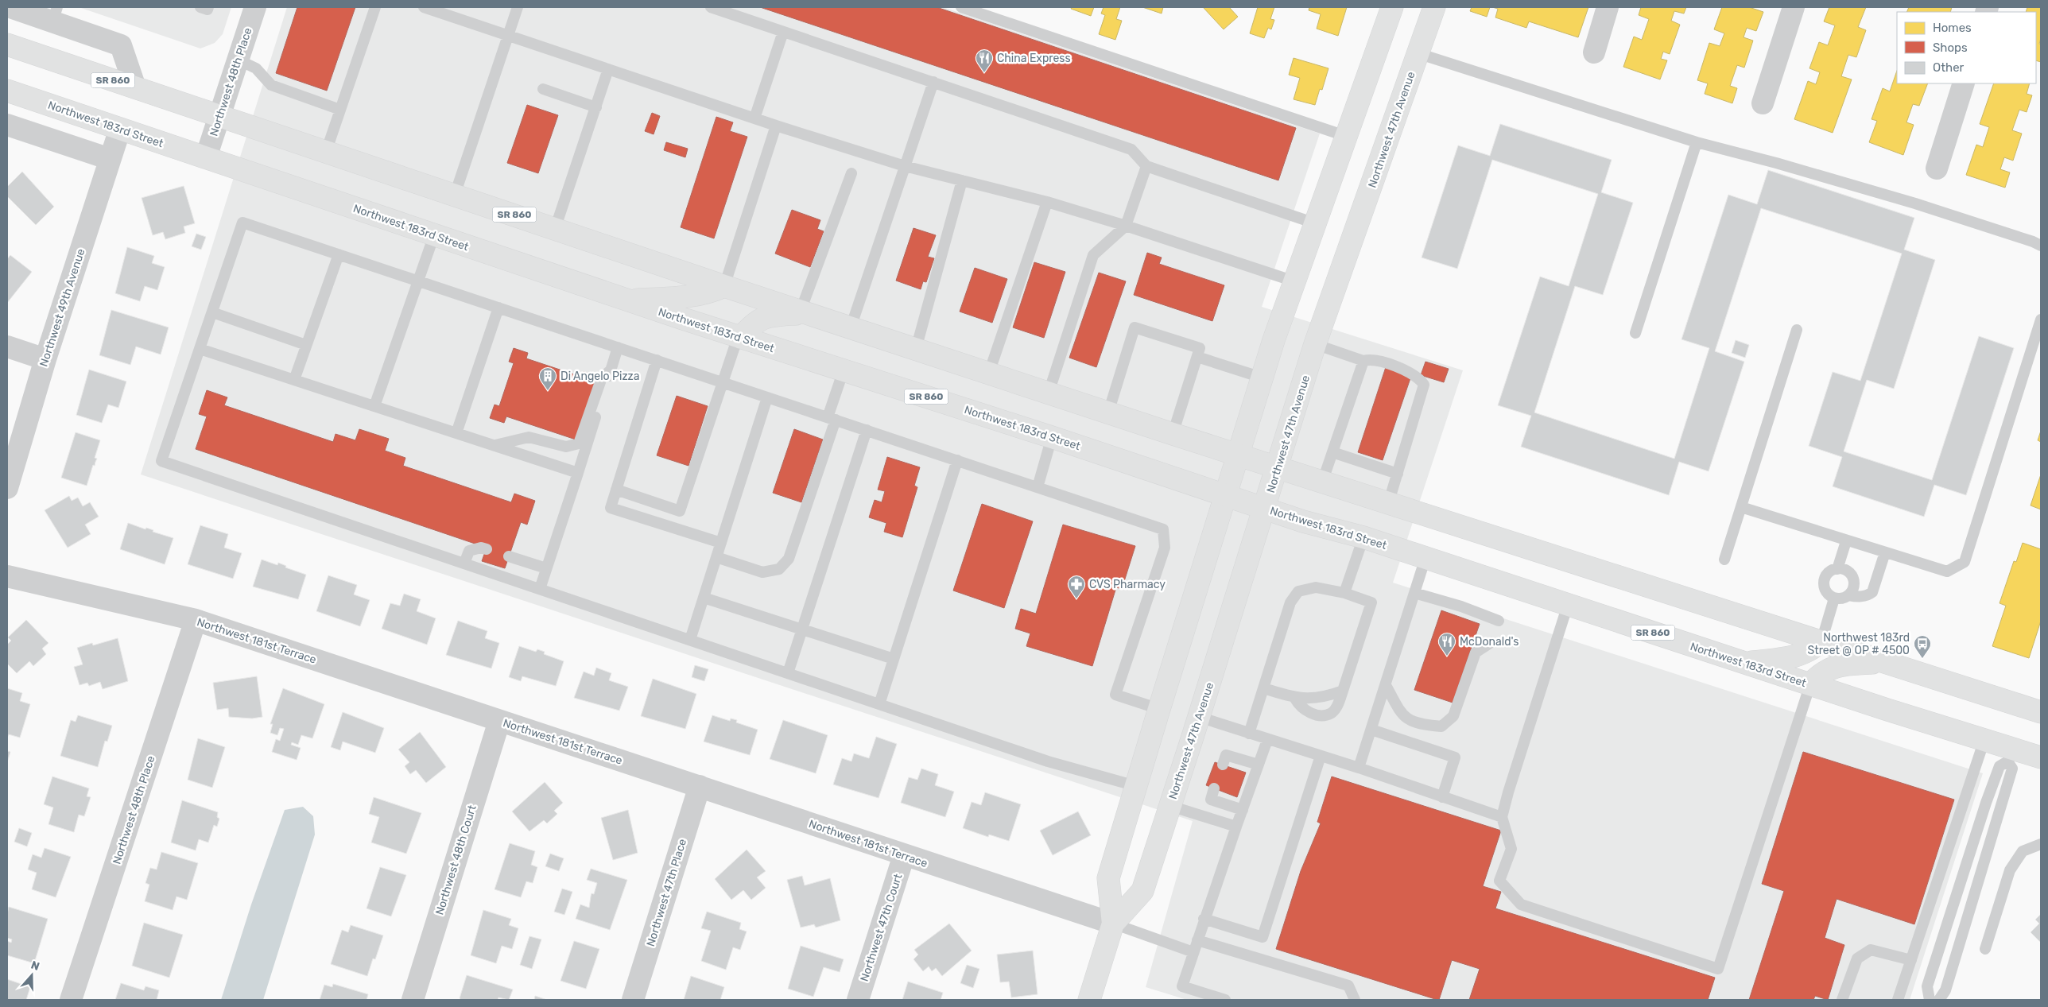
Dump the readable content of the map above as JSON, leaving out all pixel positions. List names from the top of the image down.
{
  "streets": {
    "main road": ["SR 860", "Northwest 183rd Street", "Northwest 47th Avenue"],
    "street": [
      "Northwest 48th Place",
      "Northwest 49th Avenue",
      "Northwest 181st Terrace",
      "Northwest 48th Court",
      "Northwest 47th Place",
      "Northwest 47th Court"
    ]
  },
  "crossings": [
    ["SR 860", "Northwest 48th Place"],
    ["SR 860", "Northwest 47th Avenue"],
    ["Northwest 48th Place", "Northwest 183rd Street"],
    ["Northwest 48th Place", "Northwest 181st Terrace"],
    ["Northwest 183rd Street", "Northwest 47th Avenue"],
    ["Northwest 183rd Street", "Northwest 49th Avenue"],
    ["Northwest 47th Avenue", "Northwest 181st Terrace"],
    ["Northwest 181st Terrace", "Northwest 48th Court"],
    ["Northwest 181st Terrace", "Northwest 47th Place"],
    ["Northwest 181st Terrace", "Northwest 47th Court"]
  ],
  "places": {
    "restaurant": ["China Express", "McDonald's"],
    "building": ["Di Angelo Pizza"],
    "pharmacy": ["CVS Pharmacy"],
    "bus stop": ["Northwest 183rd Street @ OP # 4500"]
  },
  "legend": ["Homes", "Shops", "Other"],
  "north": "top"
}
